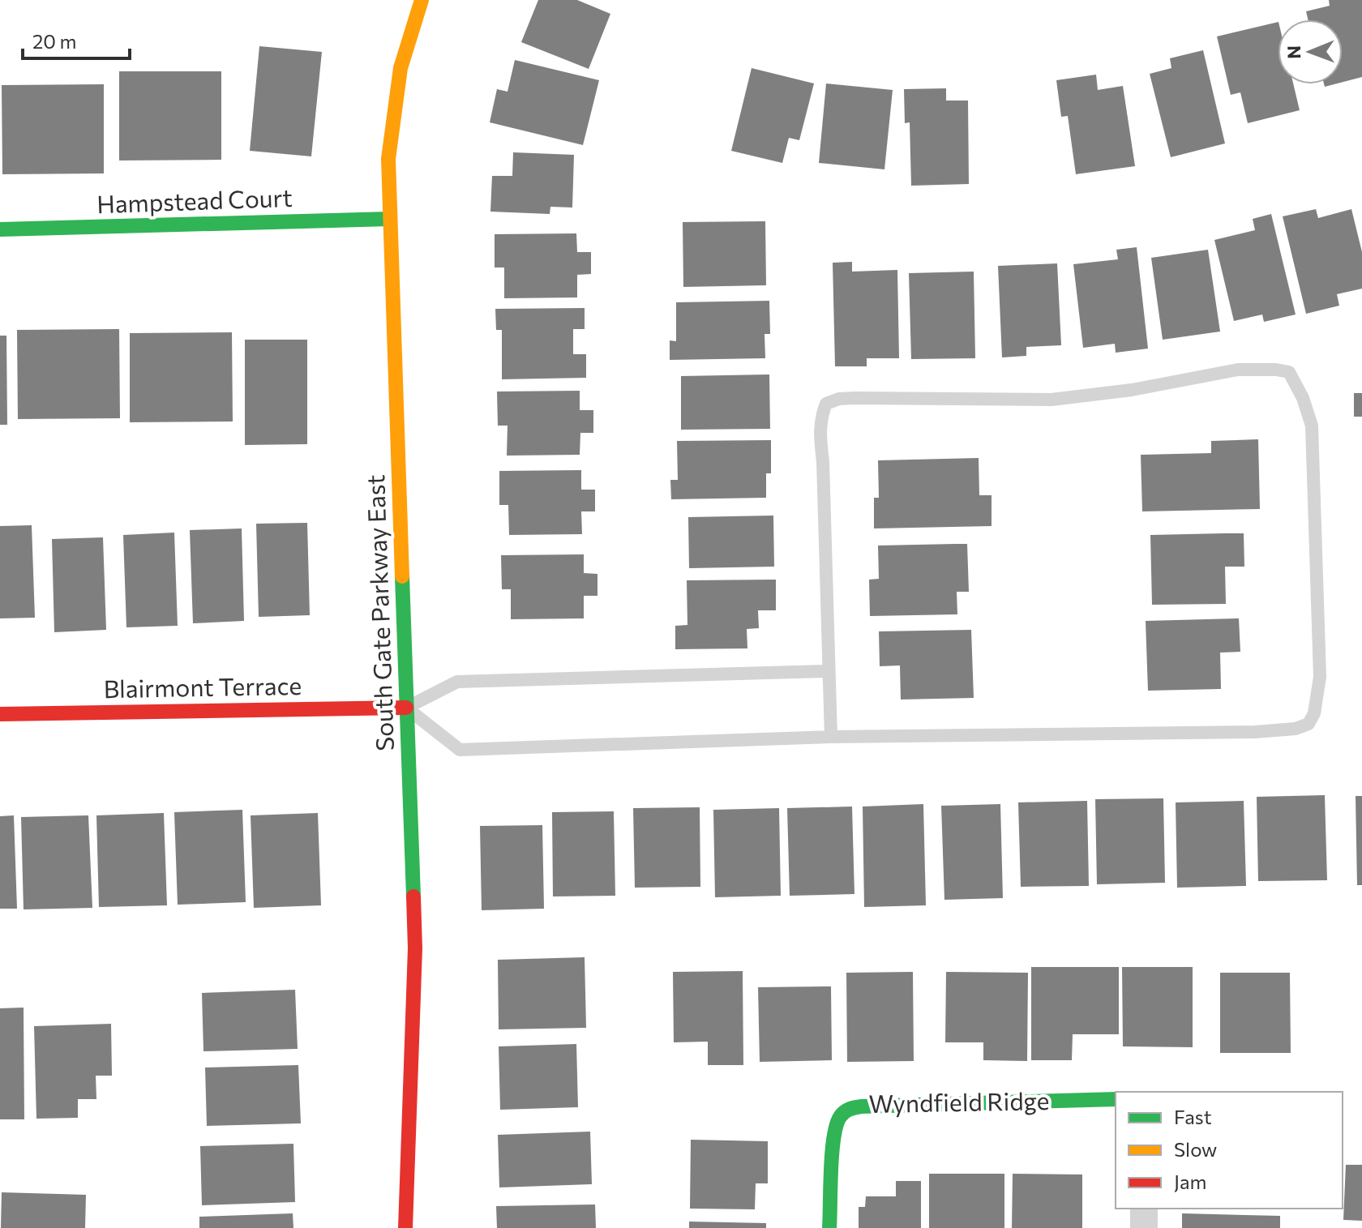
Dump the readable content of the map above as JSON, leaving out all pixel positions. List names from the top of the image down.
{
  "streets": {
    "street": [
      "Hampstead Court",
      "South Gate Parkway East",
      "Blairmont Terrace",
      "Wyndfield Ridge"
    ]
  },
  "crossings": [
    ["Hampstead Court", "South Gate Parkway East"],
    ["South Gate Parkway East", "Blairmont Terrace"]
  ],
  "legend": ["Fast", "Slow", "Jam"],
  "scale_bar": "20 m",
  "north": "left"
}
